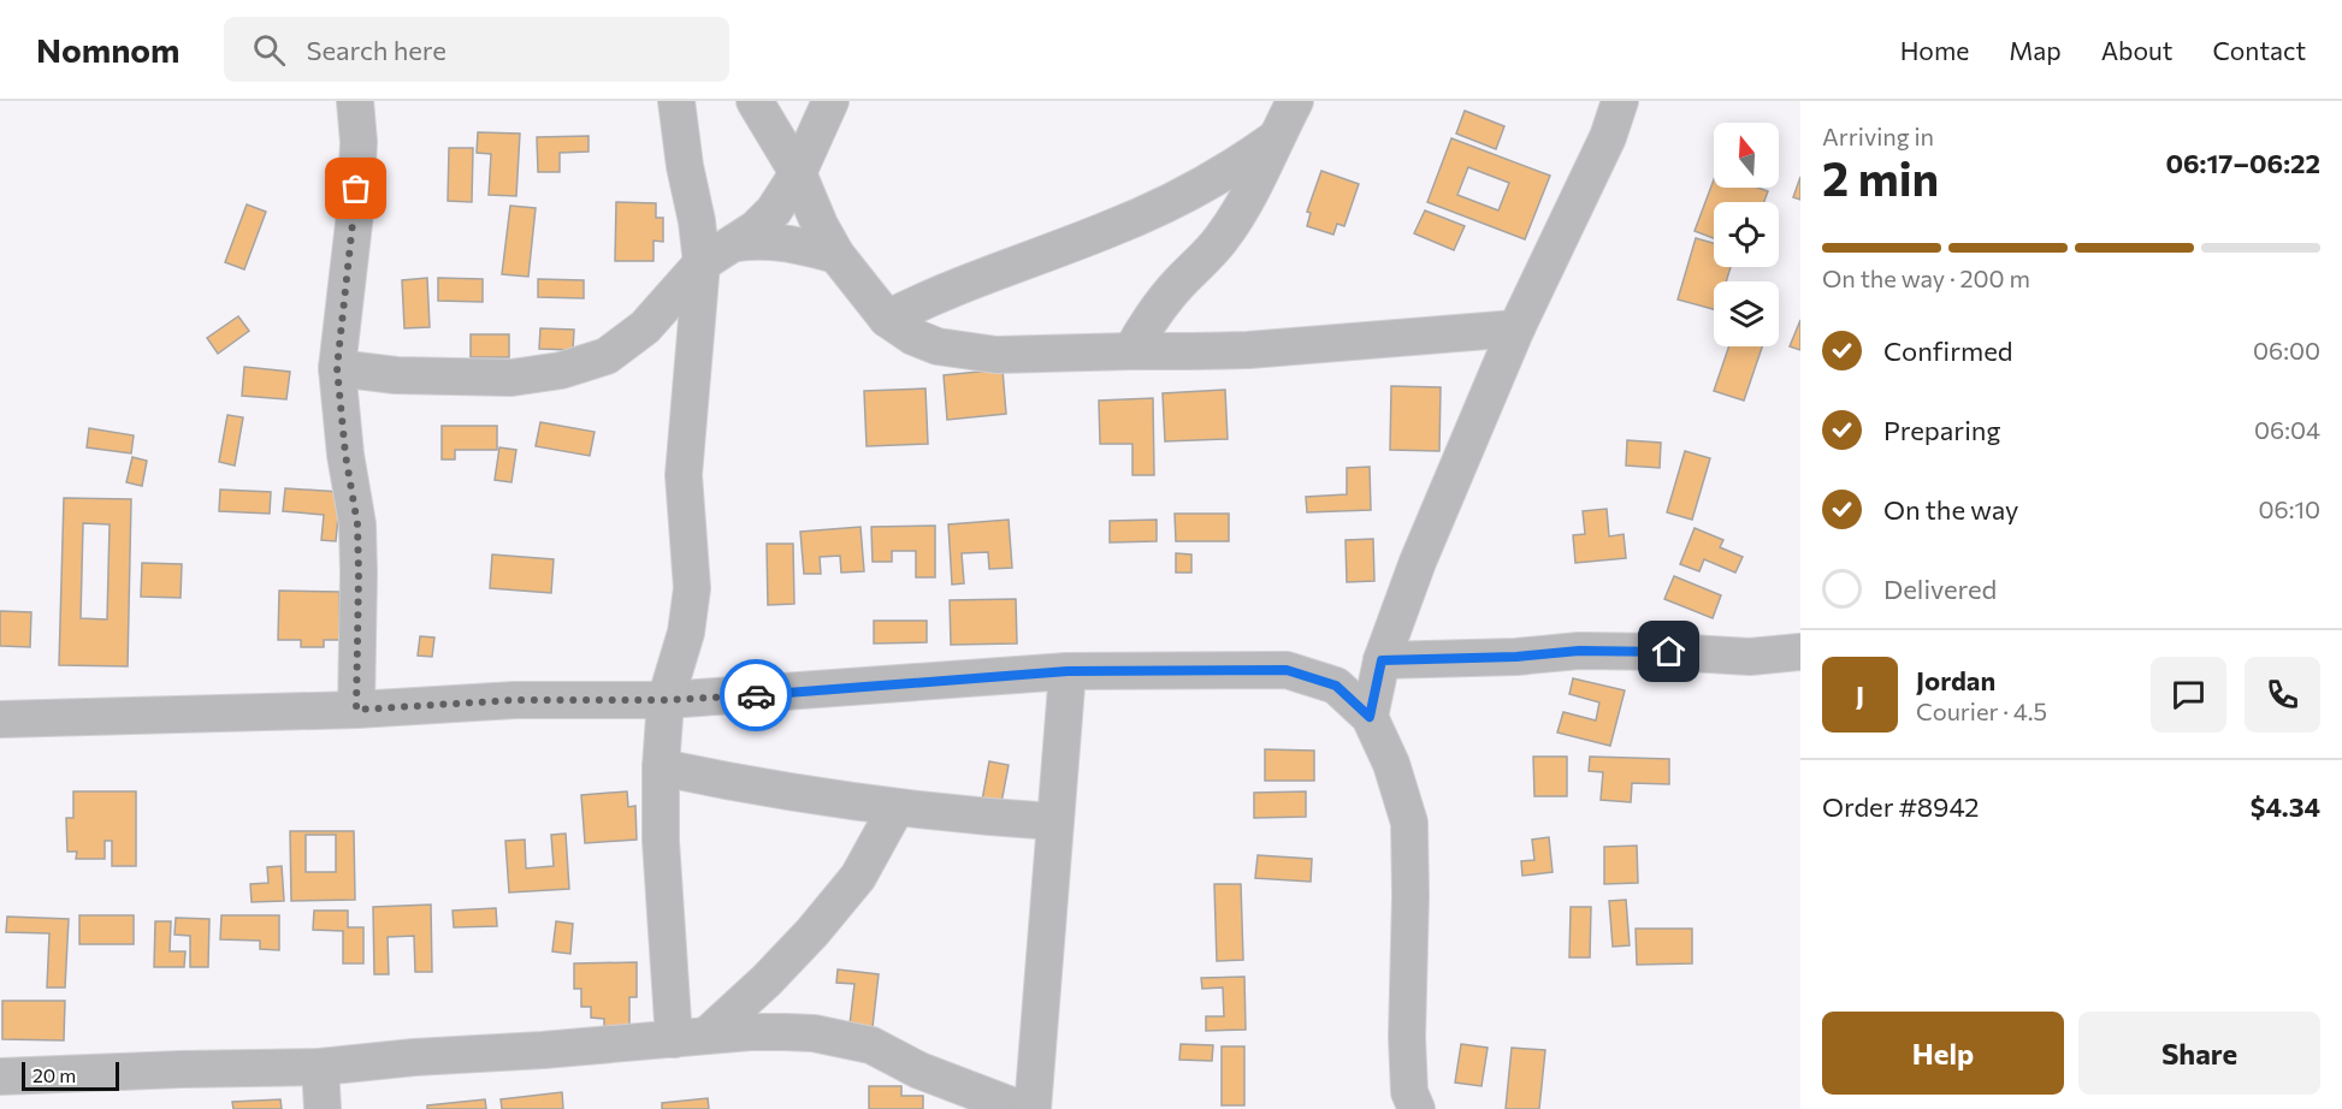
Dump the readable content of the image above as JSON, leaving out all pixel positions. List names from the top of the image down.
{
  "scale_bar": "20 m",
  "north": "top",
  "page": {
    "header": "Nomnom",
    "search": "Search here",
    "nav": [
      "Home",
      "Map",
      "About",
      "Contact"
    ],
    "heading": ["2 min", "Arriving in", "06:17–06:22"],
    "panel": [
      "Jordan",
      "Courier · 4.5",
      "Order #8942",
      "$4.34"
    ],
    "bar": "On the way · 200 m",
    "list": [
      ["Confirmed", "06:00"],
      ["Preparing", "06:04"],
      ["On the way", "06:10"],
      "Delivered"
    ],
    "round": "J",
    "buttons": ["Help", "Share"],
    "scale": "20 m"
  }
}
